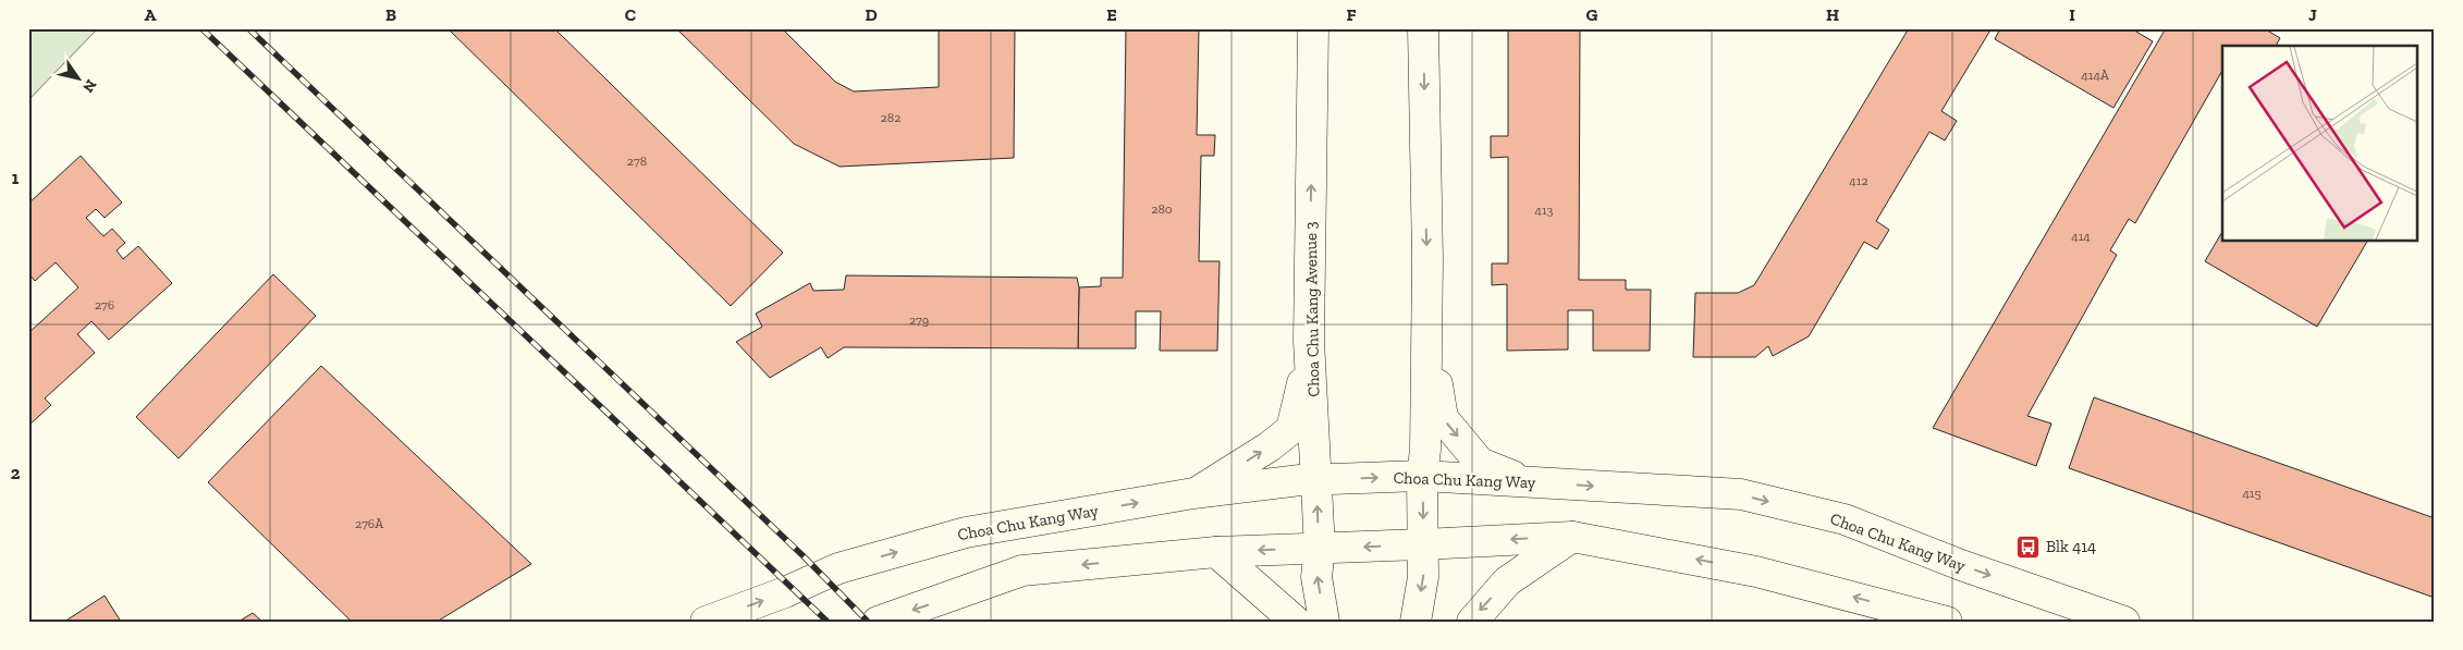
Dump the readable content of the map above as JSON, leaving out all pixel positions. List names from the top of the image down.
{
  "streets": {
    "main road": ["Choa Chu Kang Avenue 3", "Choa Chu Kang Way"]
  },
  "crossings": [
    ["Choa Chu Kang Avenue 3", "Choa Chu Kang Way"]
  ],
  "places": {
    "bus stop": ["Blk 414"]
  },
  "house_numbers": [
    "414A",
    "282",
    "278",
    "412",
    "280",
    "413",
    "414",
    "276",
    "279",
    "415",
    "276A"
  ],
  "north": "bottom right",
  "grid": {
    "columns": [
      "A",
      "B",
      "C",
      "D",
      "E",
      "F",
      "G",
      "H",
      "I",
      "J"
    ],
    "rows": ["1", "2"]
  }
}
